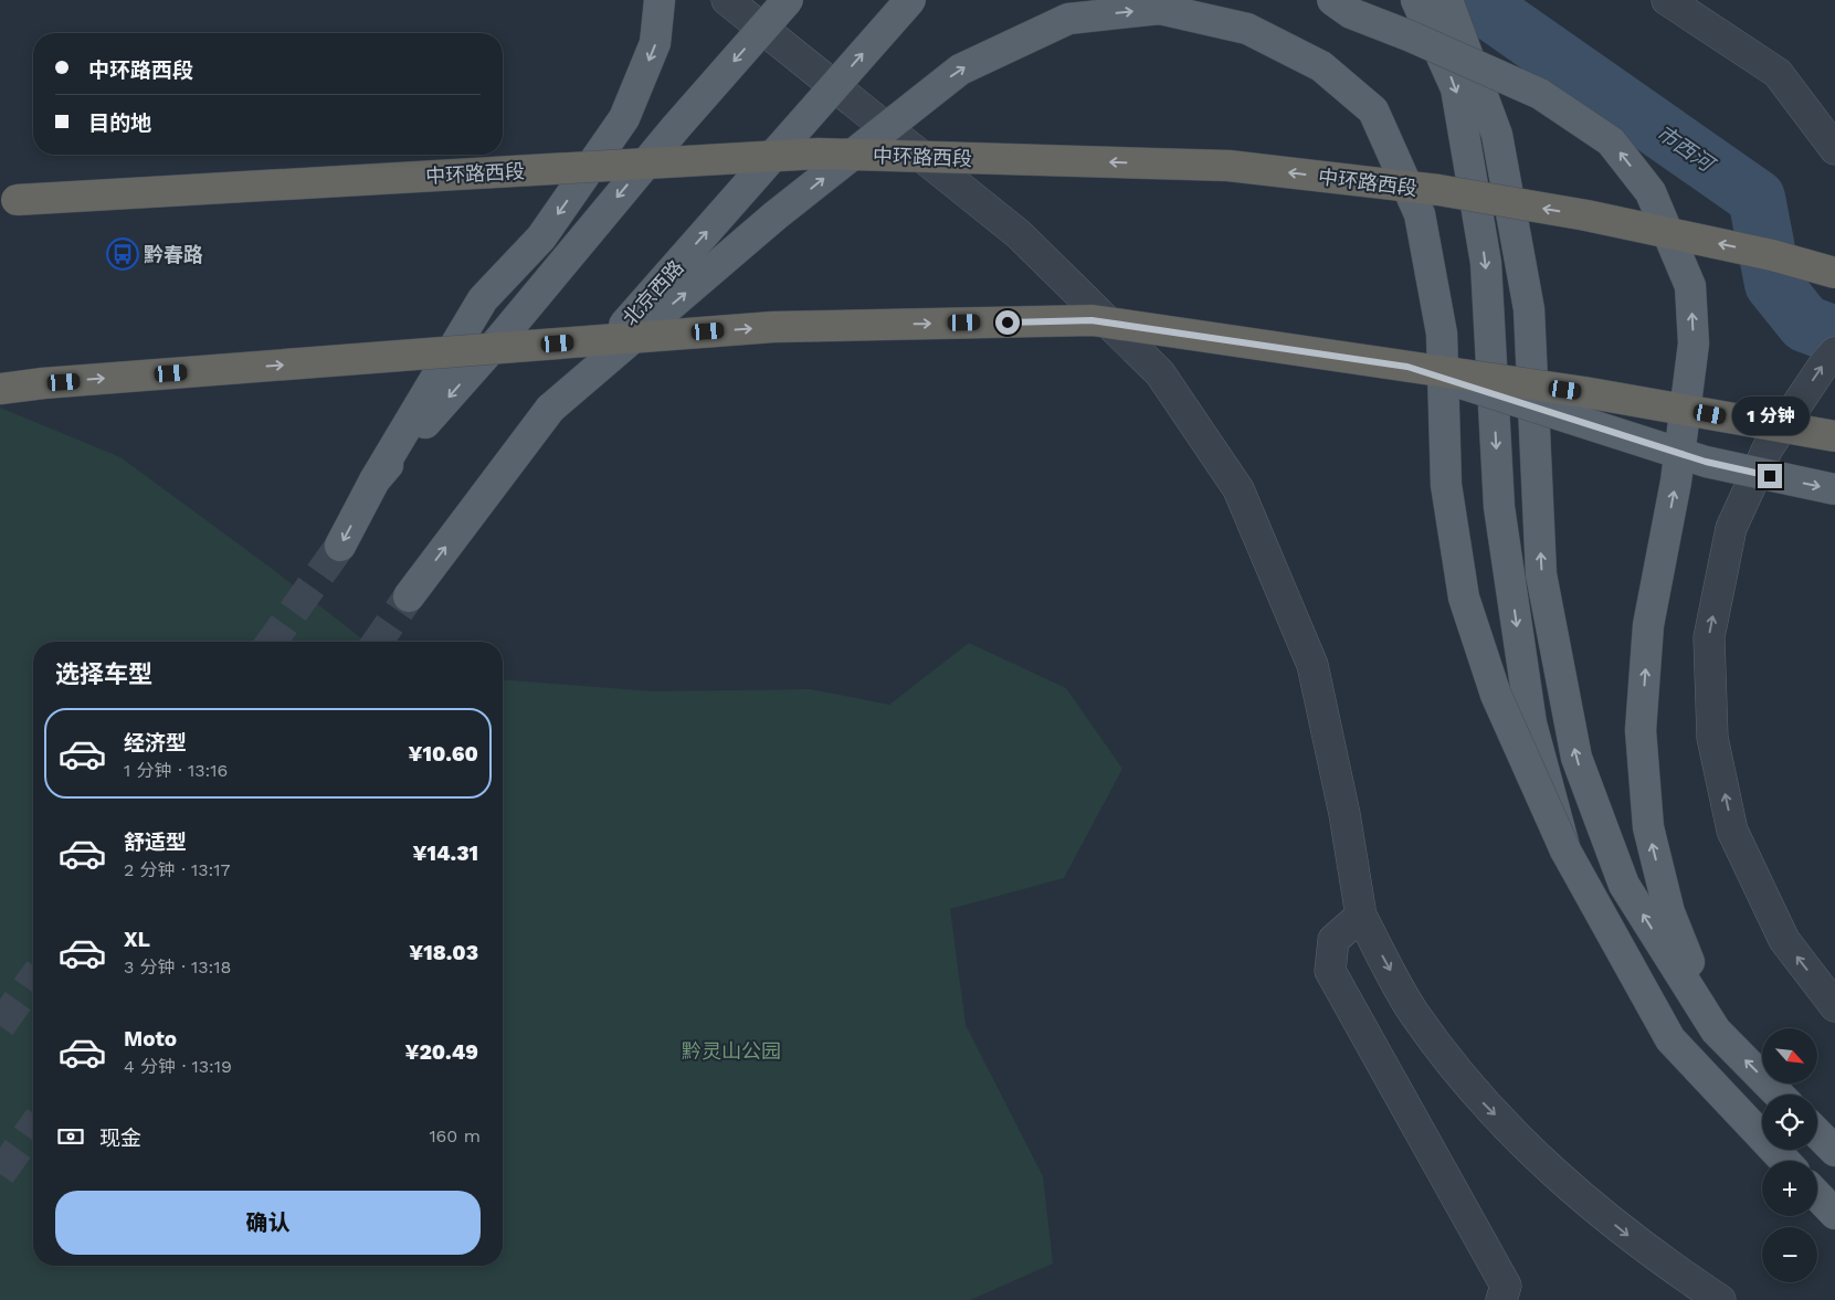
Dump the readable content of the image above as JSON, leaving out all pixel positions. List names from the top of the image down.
{
  "streets": {
    "highway": ["中环路西段"],
    "main road": ["北京西路"]
  },
  "water": ["市西河"],
  "parks": ["黔灵山公园"],
  "places": {
    "bus stop": ["黔春路"]
  },
  "north": "bottom right",
  "page": {
    "banner": ["中环路西段", "目的地"],
    "bubble": "1 分钟",
    "heading": "选择车型",
    "list": [
      {
        "name": "经济型",
        "note": "1 分钟 · 13:16",
        "value": "¥10.60"
      },
      {
        "name": "舒适型",
        "note": "2 分钟 · 13:17",
        "value": "¥14.31"
      },
      {
        "name": "XL",
        "note": "3 分钟 · 13:18",
        "value": "¥18.03"
      },
      {
        "name": "Moto",
        "note": "4 分钟 · 13:19",
        "value": "¥20.49"
      }
    ],
    "map_buttons": ["+", "−"],
    "pay": ["现金", "160 m"],
    "buttons": "确认"
  }
}
